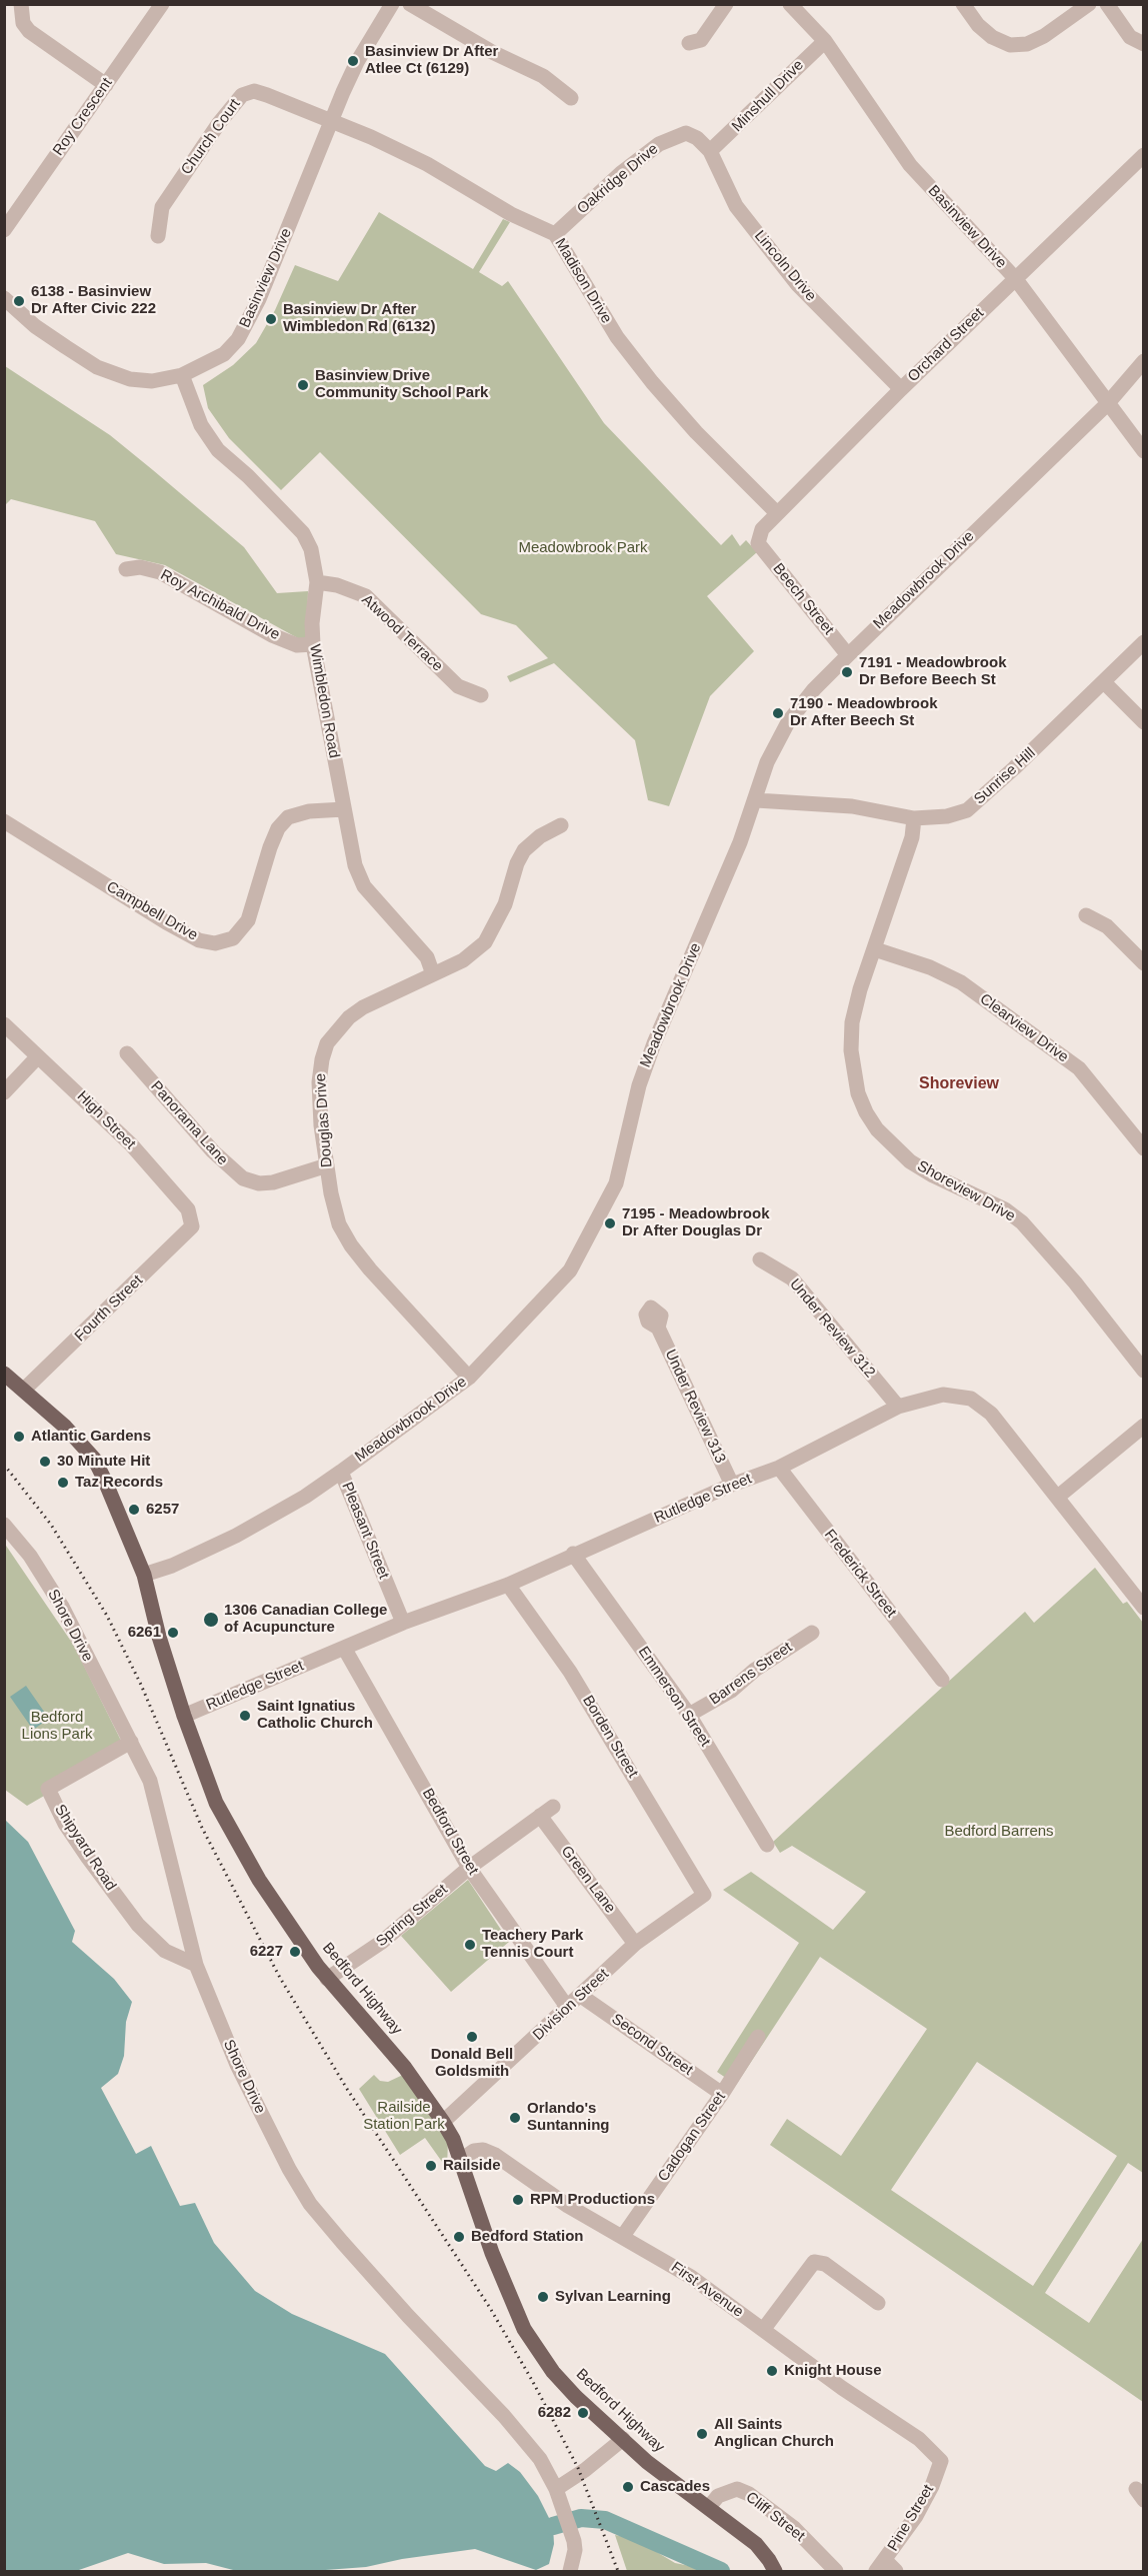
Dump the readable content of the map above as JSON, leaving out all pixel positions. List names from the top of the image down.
{
  "streets": {
    "main road": ["Bedford Highway"],
    "street": [
      "Minshull Drive",
      "Roy Crescent",
      "Church Court",
      "Oakridge Drive",
      "Basinview Drive",
      "Lincoln Drive",
      "Madison Drive",
      "Orchard Street",
      "Meadowbrook Drive",
      "Beech Street",
      "Roy Archibald Drive",
      "Atwood Terrace",
      "Wimbledon Road",
      "Sunrise Hill",
      "Campbell Drive",
      "Clearview Drive",
      "High Street",
      "Douglas Drive",
      "Panorama Lane",
      "Shoreview Drive",
      "Fourth Street",
      "Under Review 312",
      "Under Review 313",
      "Rutledge Street",
      "Pleasant Street",
      "Frederick Street",
      "Shore Drive",
      "Barrens Street",
      "Emmerson Street",
      "Borden Street",
      "Bedford Street",
      "Shipyard Road",
      "Green Lane",
      "Spring Street",
      "Division Street",
      "Second Street",
      "Cadogan Street",
      "First Avenue",
      "Cliff Street",
      "Pine Street"
    ]
  },
  "crossings": [
    ["Minshull Drive", "Basinview Drive"],
    ["Minshull Drive", "Lincoln Drive"],
    ["Church Court", "Basinview Drive"],
    ["Church Court", "Madison Drive"],
    ["Oakridge Drive", "Lincoln Drive"],
    ["Oakridge Drive", "Madison Drive"],
    ["Basinview Drive", "Madison Drive"],
    ["Basinview Drive", "Orchard Street"],
    ["Basinview Drive", "Meadowbrook Drive"],
    ["Basinview Drive", "Wimbledon Road"],
    ["Lincoln Drive", "Orchard Street"],
    ["Madison Drive", "Orchard Street"],
    ["Orchard Street", "Beech Street"],
    ["Meadowbrook Drive", "Beech Street"],
    ["Meadowbrook Drive", "Sunrise Hill"],
    ["Meadowbrook Drive", "Douglas Drive"],
    ["Meadowbrook Drive", "Pleasant Street"],
    ["Meadowbrook Drive", "Bedford Highway"],
    ["Roy Archibald Drive", "Wimbledon Road"],
    ["Atwood Terrace", "Wimbledon Road"],
    ["Wimbledon Road", "Campbell Drive"],
    ["Wimbledon Road", "Douglas Drive"],
    ["Sunrise Hill", "Shoreview Drive"],
    ["Clearview Drive", "Shoreview Drive"],
    ["High Street", "Fourth Street"],
    ["Douglas Drive", "Panorama Lane"],
    ["Fourth Street", "Bedford Highway"],
    ["Under Review 312", "Rutledge Street"],
    ["Under Review 313", "Rutledge Street"],
    ["Rutledge Street", "Pleasant Street"],
    ["Rutledge Street", "Frederick Street"],
    ["Rutledge Street", "Emmerson Street"],
    ["Rutledge Street", "Borden Street"],
    ["Rutledge Street", "Bedford Street"],
    ["Rutledge Street", "Bedford Highway"],
    ["Shore Drive", "Shipyard Road"],
    ["Barrens Street", "Emmerson Street"],
    ["Borden Street", "Division Street"],
    ["Bedford Street", "Spring Street"],
    ["Bedford Street", "Division Street"],
    ["Green Lane", "Spring Street"],
    ["Green Lane", "Division Street"],
    ["Spring Street", "Bedford Highway"],
    ["Bedford Highway", "Division Street"],
    ["Bedford Highway", "First Avenue"],
    ["Bedford Highway", "Cliff Street"],
    ["Division Street", "Second Street"],
    ["Second Street", "Cadogan Street"],
    ["Cadogan Street", "First Avenue"],
    ["First Avenue", "Pine Street"]
  ],
  "districts": ["Shoreview"],
  "parks": [
    "Meadowbrook Park",
    "Bedford Lions Park",
    "Bedford Barrens",
    "Railside Station Park"
  ],
  "places": [
    "Basinview Dr After Atlee Ct (6129)",
    "6138 - Basinview Dr After Civic 222",
    "Basinview Dr After Wimbledon Rd (6132)",
    "Basinview Drive Community School Park",
    "7191 - Meadowbrook Dr Before Beech St",
    "7190 - Meadowbrook Dr After Beech St",
    "7195 - Meadowbrook Dr After Douglas Dr",
    "Atlantic Gardens",
    "30 Minute Hit",
    "Taz Records",
    "6257",
    "1306 Canadian College of Acupuncture",
    "6261",
    "Saint Ignatius Catholic Church",
    "Teachery Park Tennis Court",
    "6227",
    "Donald Bell Goldsmith",
    "Orlando's Suntanning",
    "Railside",
    "RPM Productions",
    "Bedford Station",
    "Sylvan Learning",
    "Knight House",
    "6282",
    "All Saints Anglican Church",
    "Cascades"
  ]
}
